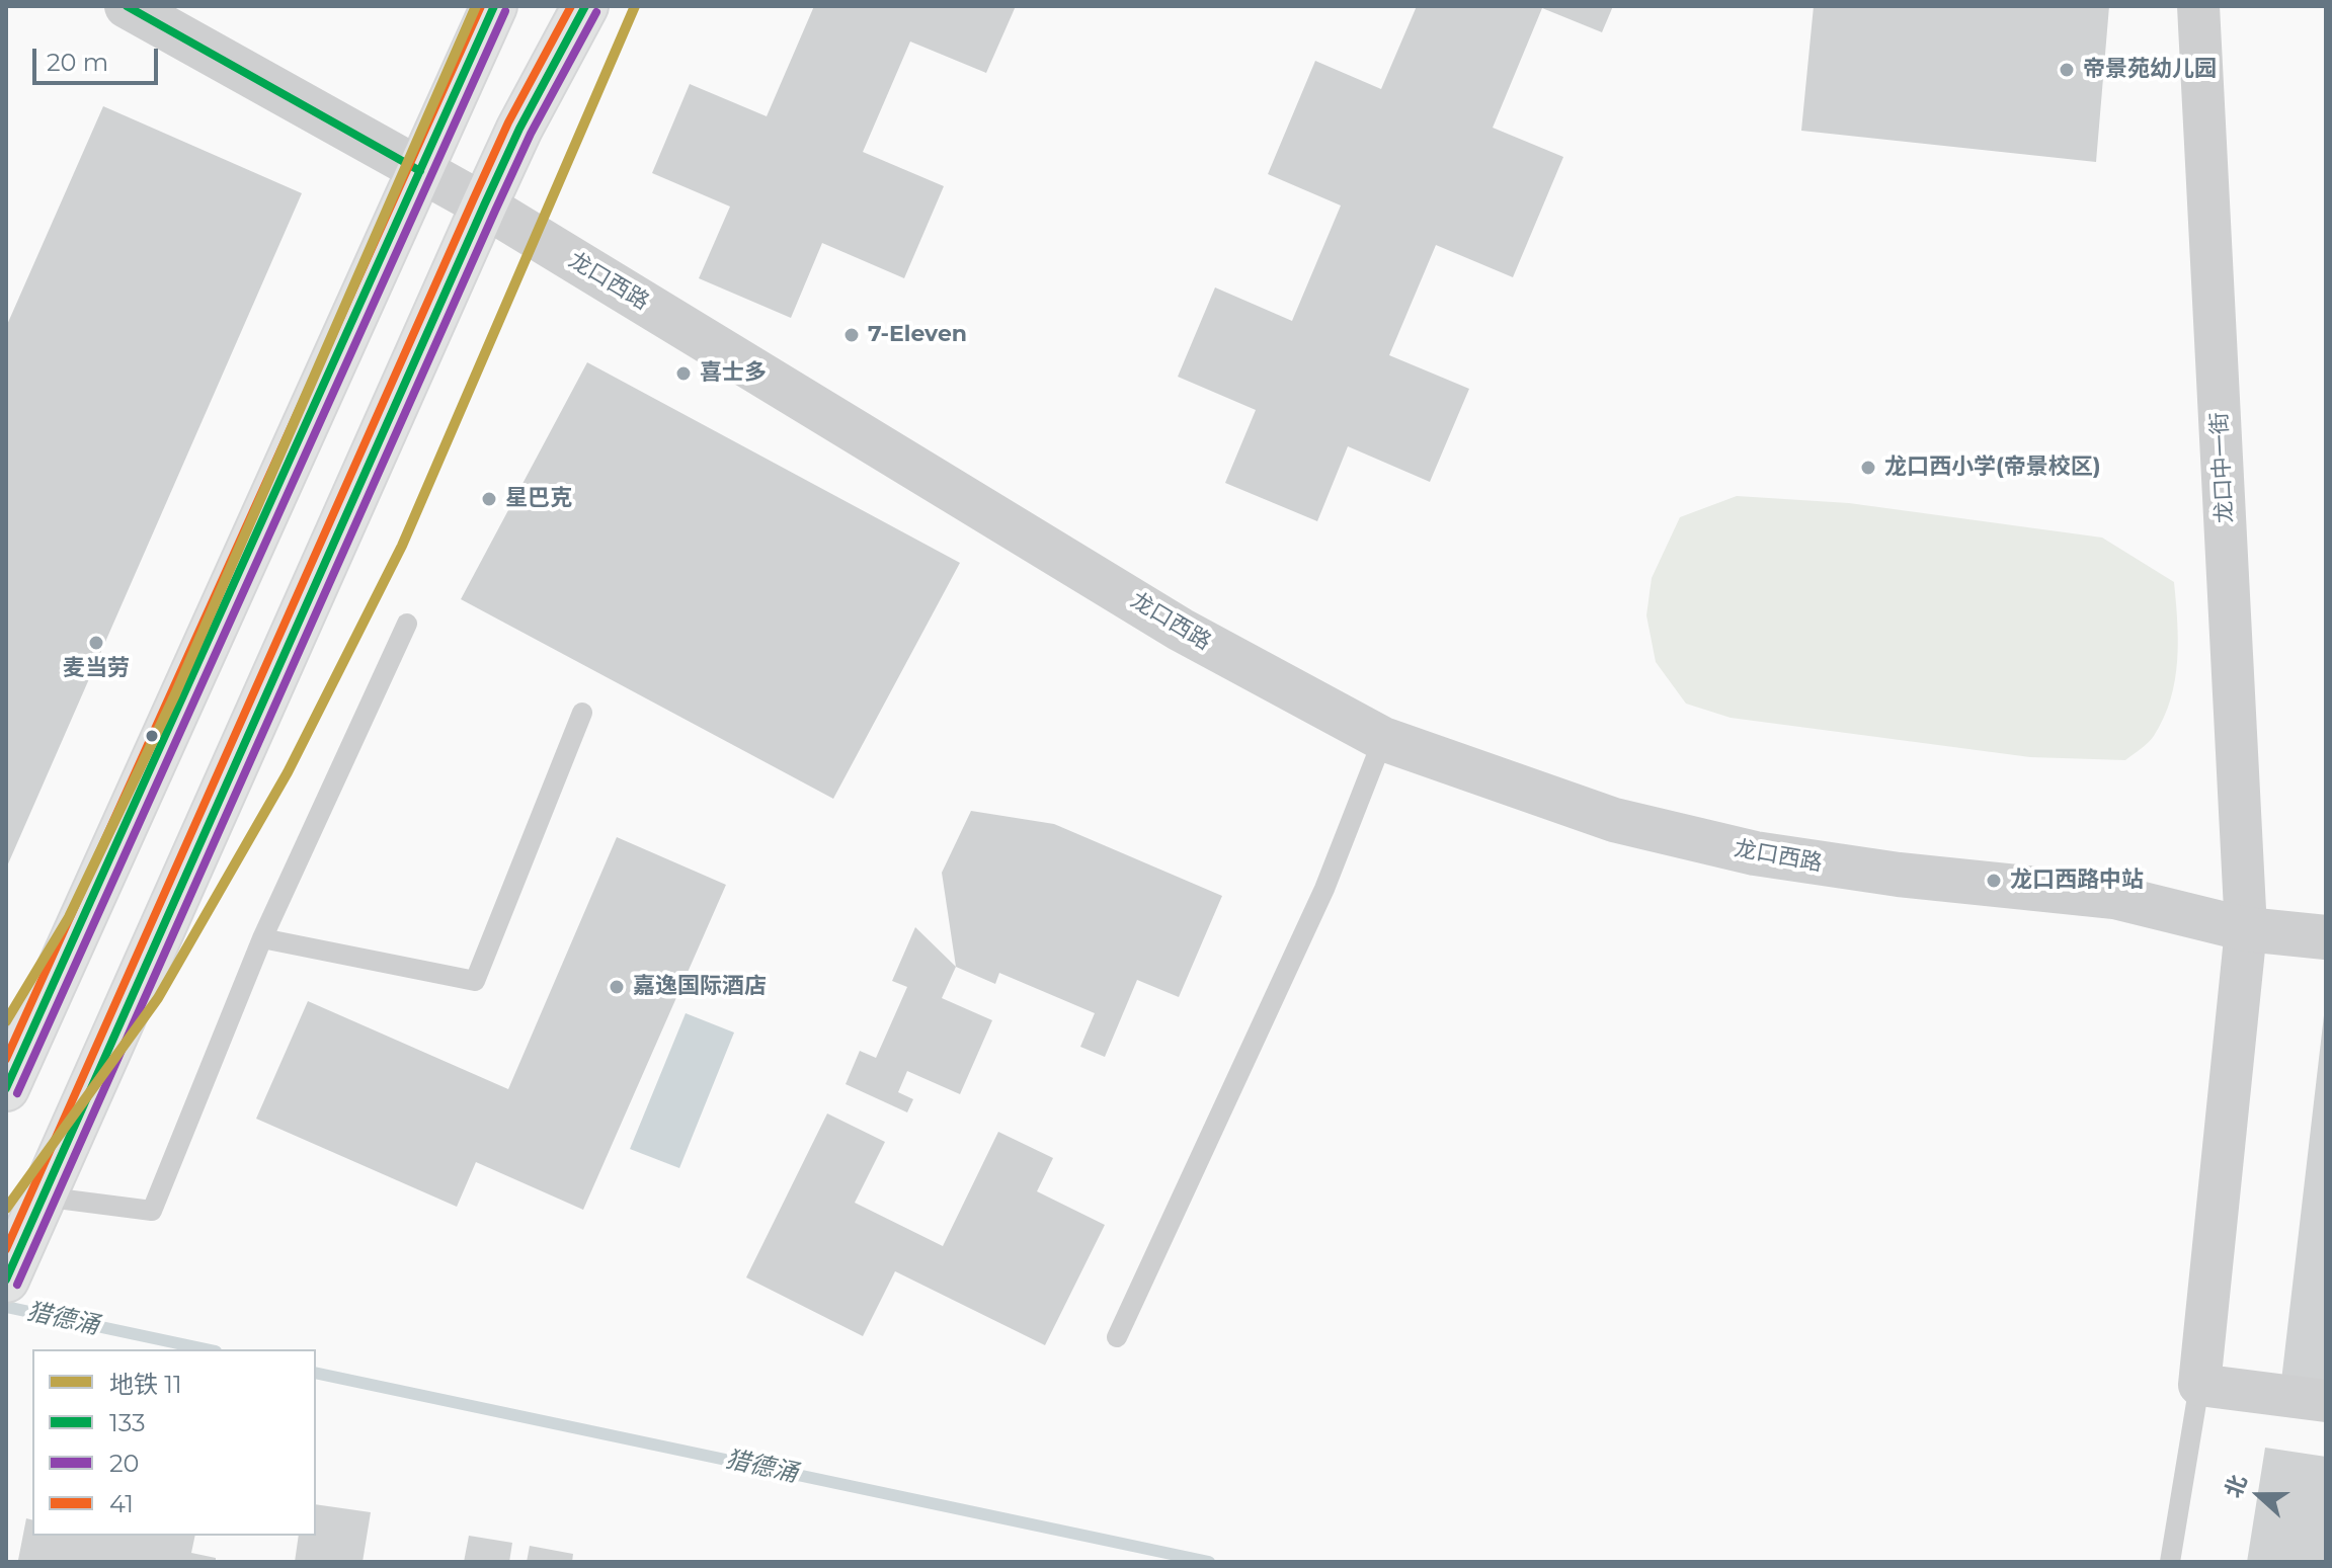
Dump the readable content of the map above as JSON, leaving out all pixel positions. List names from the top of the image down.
{
  "streets": {
    "street": ["龙口西路", "龙口中一街"]
  },
  "crossings": [
    ["龙口西路", "龙口中一街"]
  ],
  "water": ["猎德涌"],
  "places": [
    "帝景苑幼儿园",
    "7-Eleven",
    "喜士多",
    "龙口西小学(帝景校区)",
    "星巴克",
    "麦当劳",
    "龙口西路中站",
    "嘉逸国际酒店"
  ],
  "lines": [
    "metro line 11",
    "transit line 133",
    "transit line 41",
    "transit line 20"
  ],
  "legend": [
    "地铁 11",
    "133",
    "20",
    "41"
  ],
  "scale_bar": "20 m",
  "north": "left"
}
